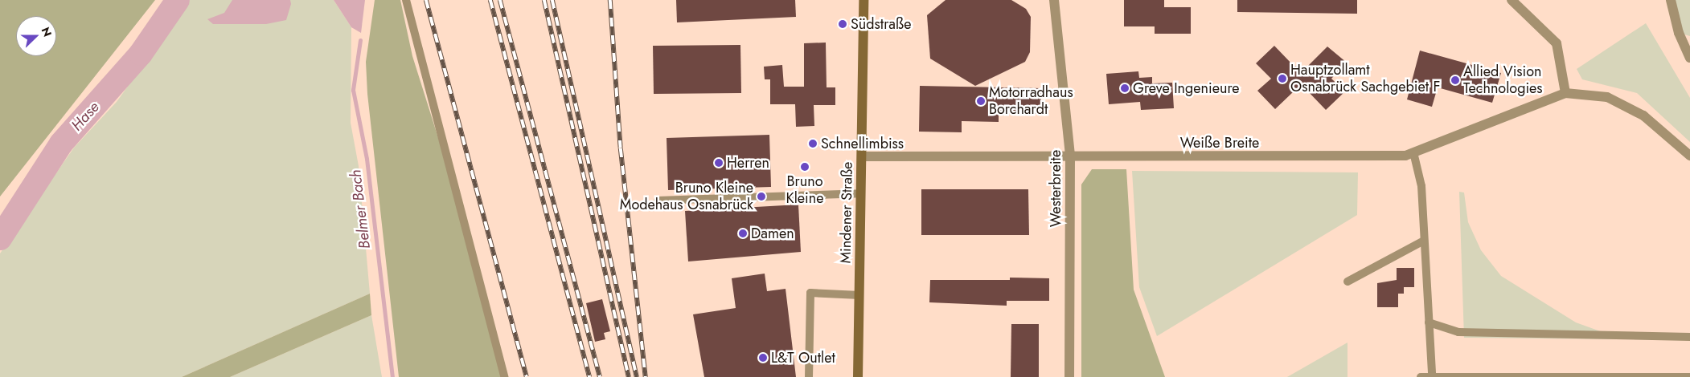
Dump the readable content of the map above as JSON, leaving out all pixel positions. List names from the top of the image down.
{
  "streets": {
    "main road": ["Mindener Straße"],
    "street": ["Weiße Breite", "Westerbreite"]
  },
  "crossings": [
    ["Weiße Breite", "Westerbreite"],
    ["Weiße Breite", "Mindener Straße"]
  ],
  "water": ["Hase", "Belmer Bach"],
  "places": [
    "Südstraße",
    "Hauptzollamt Osnabrück Sachgebiet F",
    "Allied Vision Technologies",
    "Greve Ingenieure",
    "Motorradhaus Borchardt",
    "Schnellimbiss",
    "Herren",
    "Bruno Kleine",
    "Bruno Kleine Modehaus Osnabrück",
    "Damen",
    "L&T Outlet"
  ],
  "north": "right"
}
